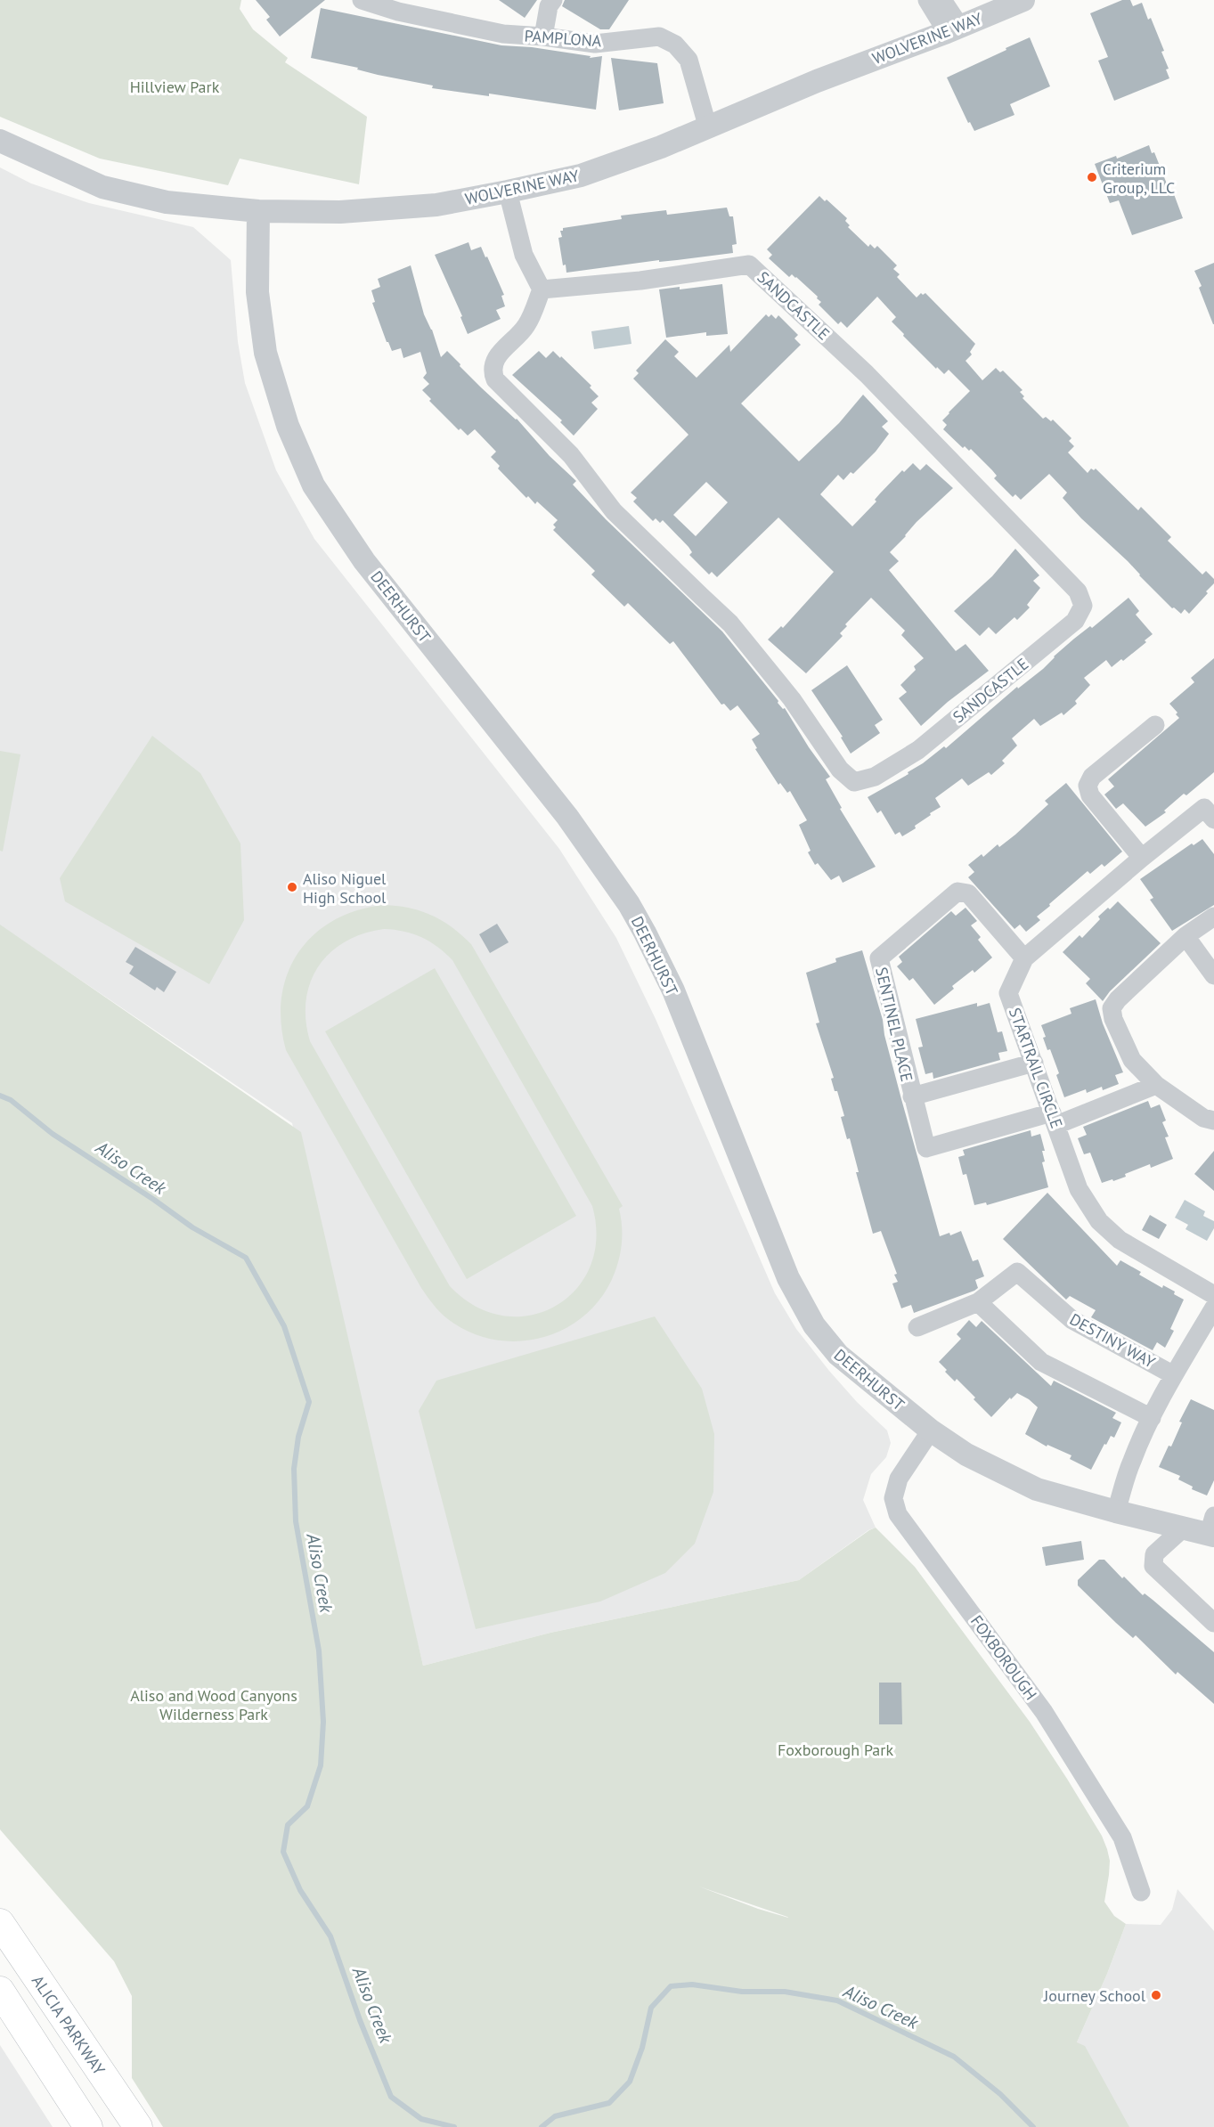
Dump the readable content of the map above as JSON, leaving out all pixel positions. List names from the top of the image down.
{
  "streets": {
    "main road": ["ALICIA PARKWAY"],
    "street": [
      "PAMPLONA",
      "WOLVERINE WAY",
      "SANDCASTLE",
      "DEERHURST",
      "SENTINEL PLACE",
      "STARTRAIL CIRCLE",
      "DESTINY WAY",
      "FOXBOROUGH"
    ]
  },
  "crossings": [
    ["PAMPLONA", "WOLVERINE WAY"],
    ["WOLVERINE WAY", "DEERHURST"],
    ["DEERHURST", "FOXBOROUGH"],
    ["SENTINEL PLACE", "STARTRAIL CIRCLE"]
  ],
  "water": ["Aliso Creek"],
  "parks": ["Hillview Park", "Aliso and Wood Canyons Wilderness Park", "Foxborough Park"],
  "places": ["Criterium Group, LLC", "Aliso Niguel High School", "Journey School"]
}
